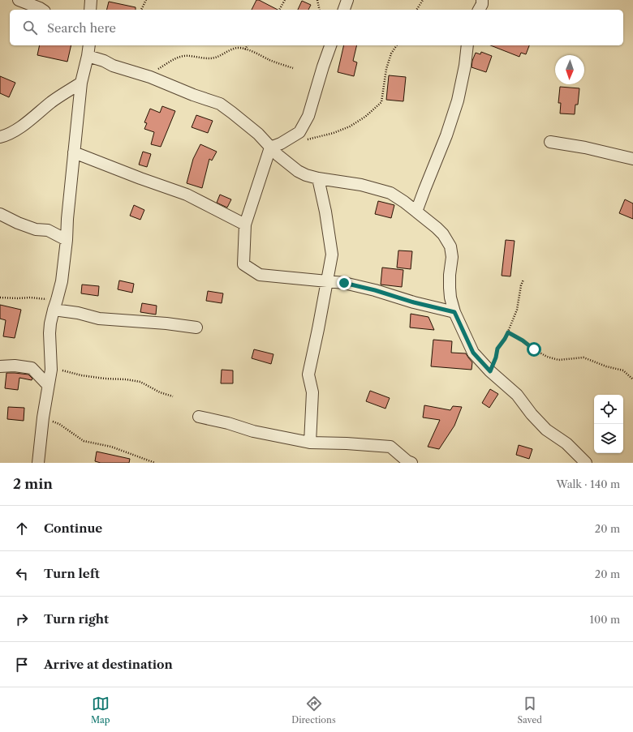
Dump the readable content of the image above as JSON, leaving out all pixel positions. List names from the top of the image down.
{
  "north": "bottom",
  "page": {
    "search": "Search here",
    "heading": ["2 min", "Walk · 140 m"],
    "list": [
      ["Continue", "20 m"],
      ["Turn left", "20 m"],
      ["Turn right", "100 m"],
      "Arrive at destination"
    ],
    "nav": ["Map", "Directions", "Saved"]
  }
}
